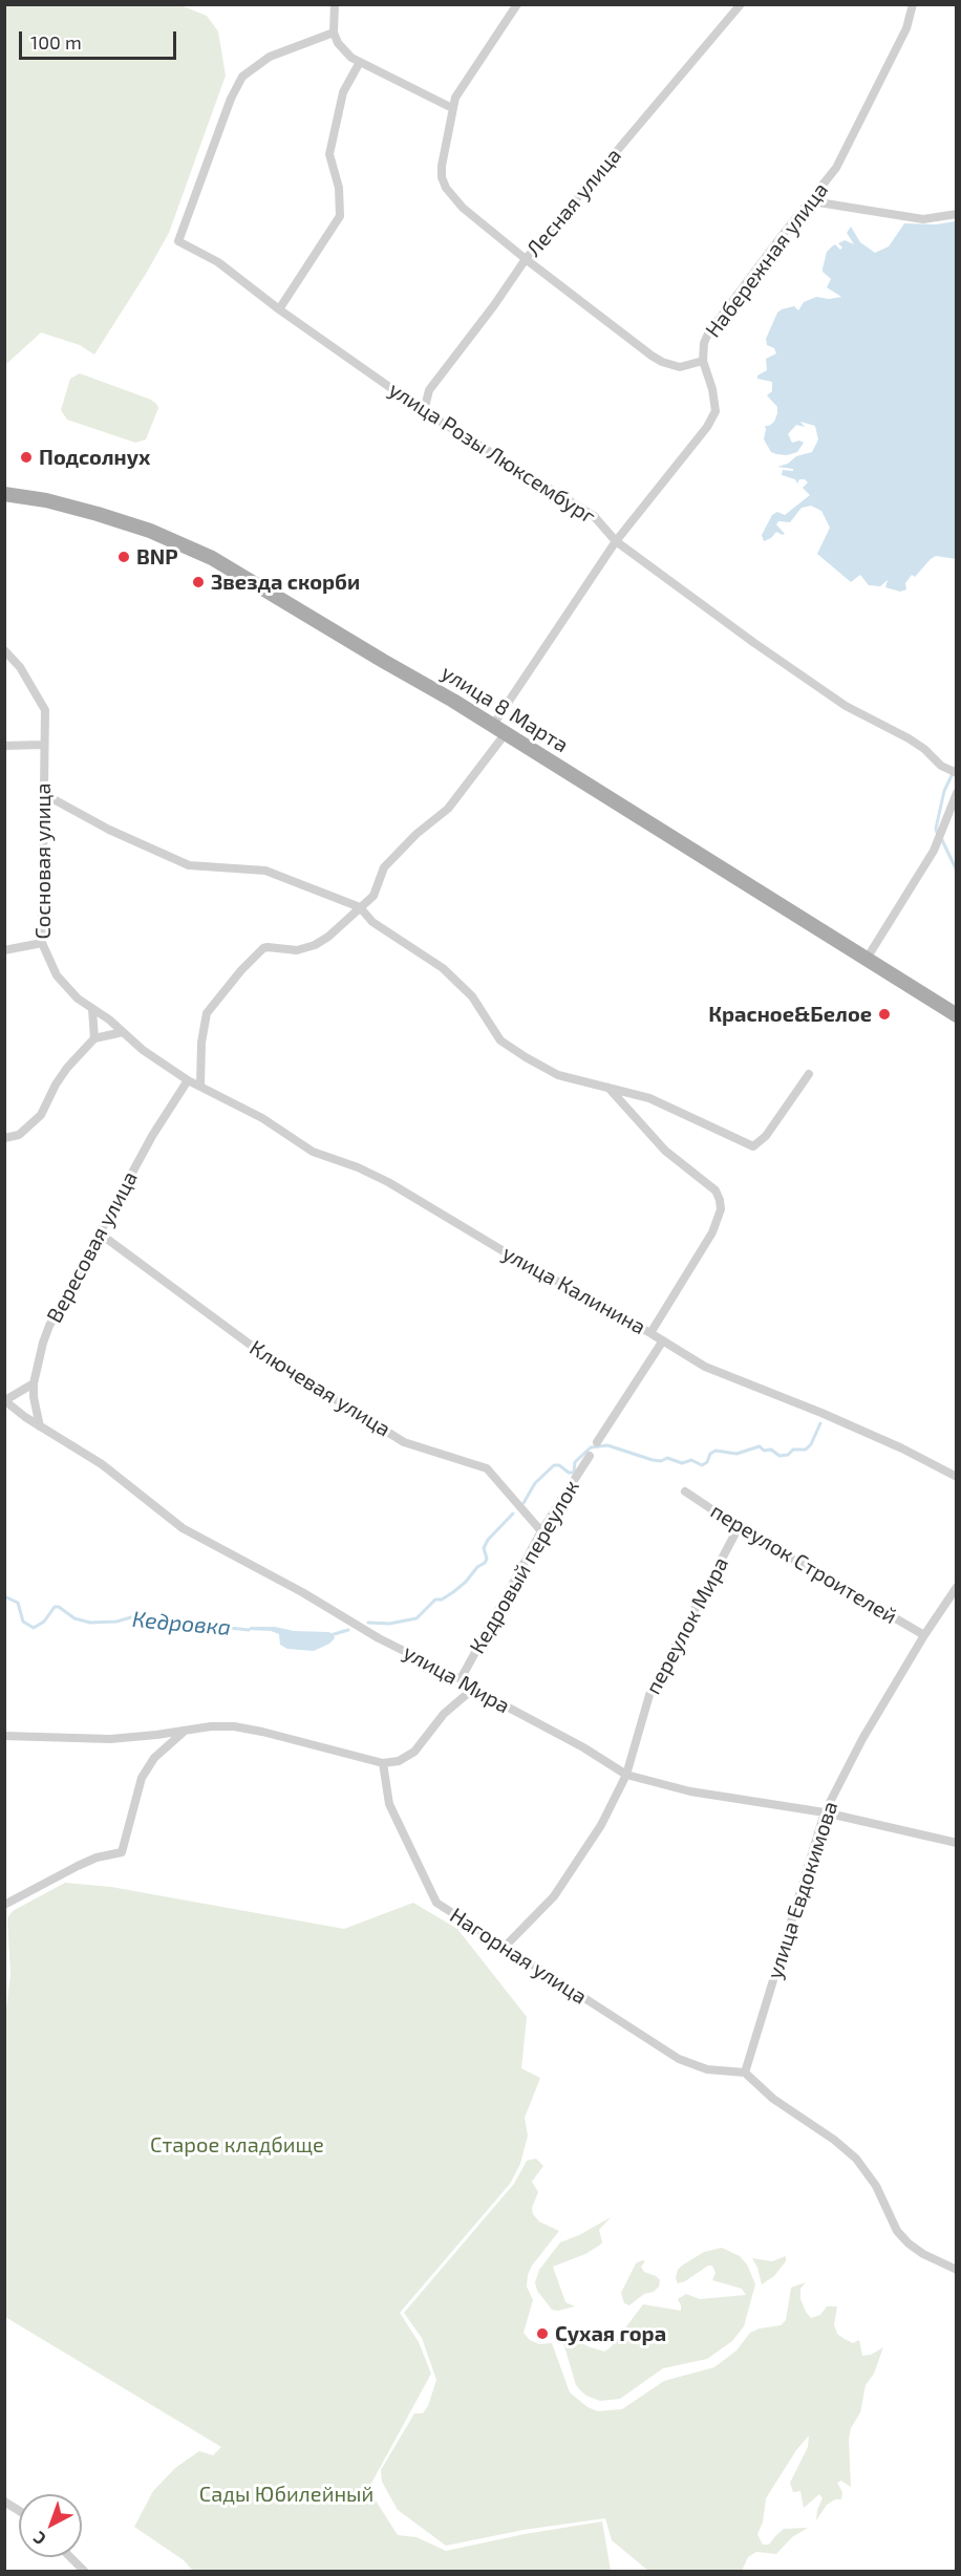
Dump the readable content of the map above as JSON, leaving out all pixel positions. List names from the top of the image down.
{
  "streets": {
    "main road": ["улица 8 Марта"],
    "street": [
      "Лесная улица",
      "Набережная улица",
      "улица Розы Люксембург",
      "Сосновая улица",
      "Вересовая улица",
      "улица Калинина",
      "Ключевая улица",
      "переулок Строителей",
      "Кедровый переулок",
      "переулок Мира",
      "улица Мира",
      "улица Евдокимова",
      "Нагорная улица"
    ]
  },
  "crossings": [
    ["Лесная улица", "улица Розы Люксембург"],
    ["Набережная улица", "улица Розы Люксембург"],
    ["Набережная улица", "улица 8 Марта"],
    ["Сосновая улица", "Вересовая улица"],
    ["Сосновая улица", "улица Калинина"],
    ["Вересовая улица", "Ключевая улица"],
    ["Вересовая улица", "улица Мира"],
    ["Ключевая улица", "Кедровый переулок"],
    ["переулок Строителей", "переулок Мира"],
    ["переулок Строителей", "улица Евдокимова"],
    ["Кедровый переулок", "улица Мира"],
    ["переулок Мира", "улица Мира"],
    ["переулок Мира", "Нагорная улица"],
    ["улица Мира", "улица Евдокимова"],
    ["улица Евдокимова", "Нагорная улица"]
  ],
  "water": ["Кедровка"],
  "parks": ["Старое кладбище", "Сады Юбилейный"],
  "places": [
    "Подсолнух",
    "BNP",
    "Звезда скорби",
    "Красное&Белое",
    "Сухая гора"
  ],
  "scale_bar": "100 m",
  "north": "bottom left"
}
